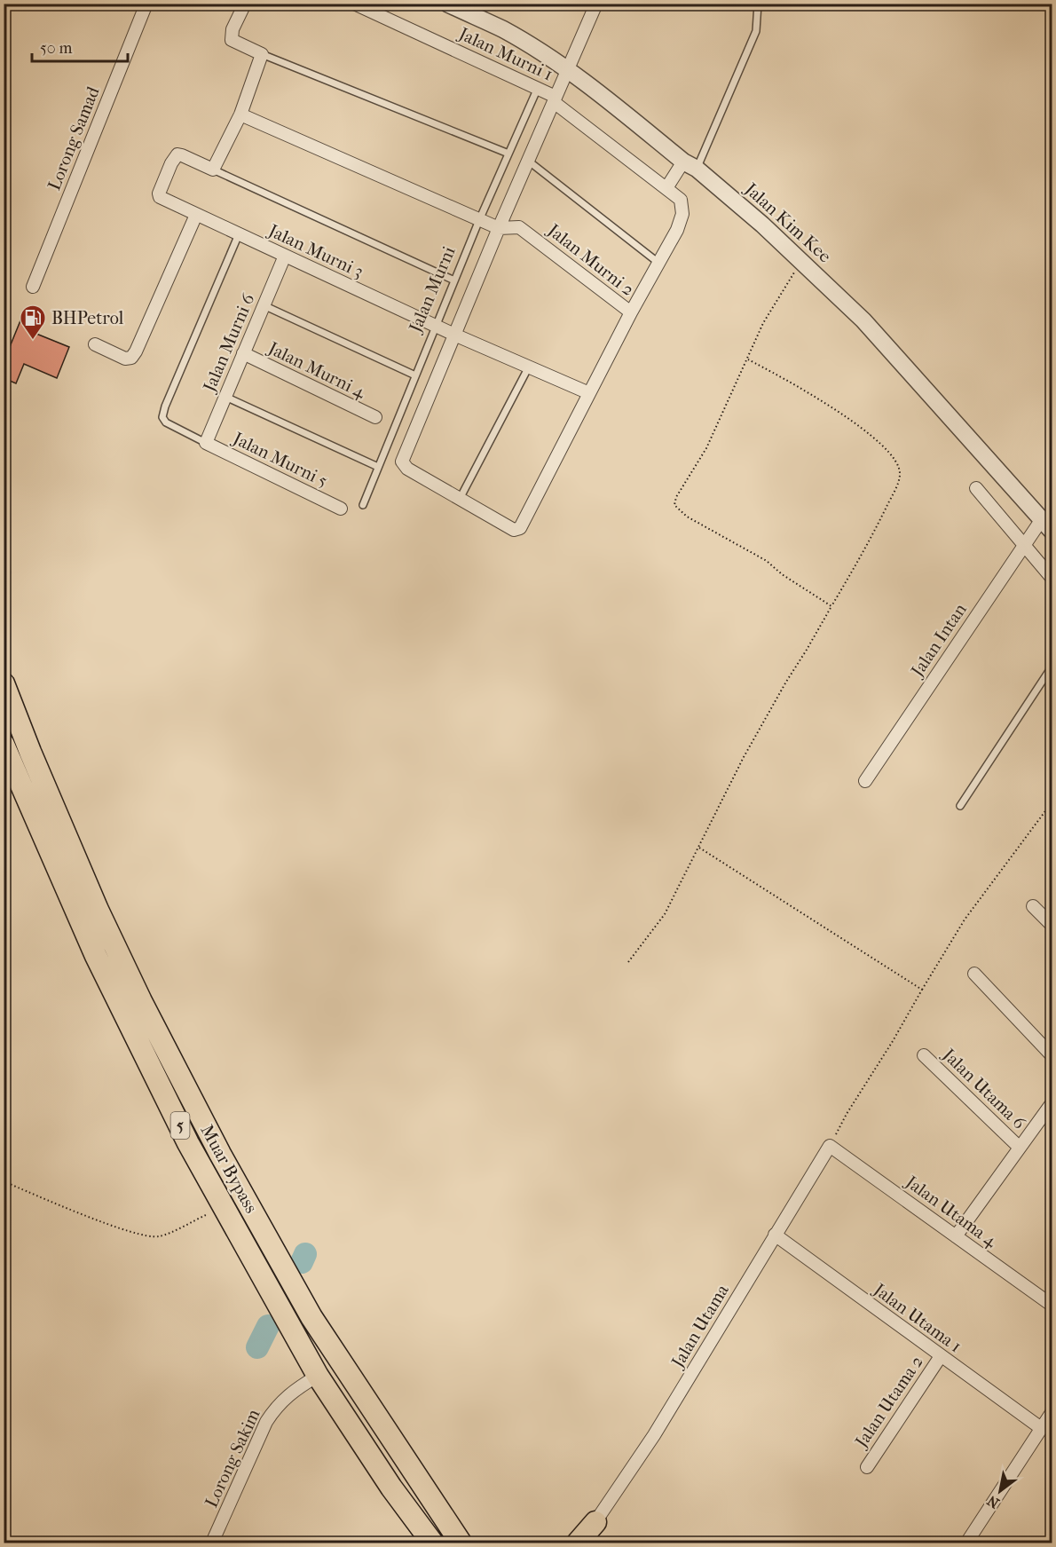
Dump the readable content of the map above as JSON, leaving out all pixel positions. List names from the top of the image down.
{
  "streets": {
    "highway": ["5", "Muar Bypass"],
    "street": [
      "Jalan Murni 1",
      "Lorong Samad",
      "Jalan Kim Kee",
      "Jalan Murni 3",
      "Jalan Murni 2",
      "Jalan Murni 6",
      "Jalan Murni 4",
      "Jalan Murni 5",
      "Jalan Intan",
      "Jalan Utama 6",
      "Jalan Utama 4",
      "Jalan Utama 1",
      "Jalan Utama",
      "Jalan Utama 2",
      "Lorong Sakim"
    ],
    "lane": ["Jalan Murni"]
  },
  "crossings": [
    ["Jalan Murni 1", "Jalan Murni 2"],
    ["Jalan Murni 1", "Jalan Murni"],
    ["Jalan Kim Kee", "Jalan Intan"],
    ["Jalan Murni 3", "Jalan Murni 2"],
    ["Jalan Murni 3", "Jalan Murni"],
    ["Jalan Murni 3", "Jalan Murni 6"],
    ["Jalan Murni 2", "Jalan Murni"],
    ["Jalan Murni 6", "Jalan Murni 4"],
    ["Jalan Murni 6", "Jalan Murni 5"],
    ["Muar Bypass", "Lorong Sakim"],
    ["Jalan Utama 4", "Jalan Utama"],
    ["Jalan Utama 1", "Jalan Utama"],
    ["Jalan Utama 1", "Jalan Utama 2"]
  ],
  "places": {
    "fuel station": ["BHPetrol"]
  },
  "scale_bar": "50 m",
  "north": "bottom left"
}
